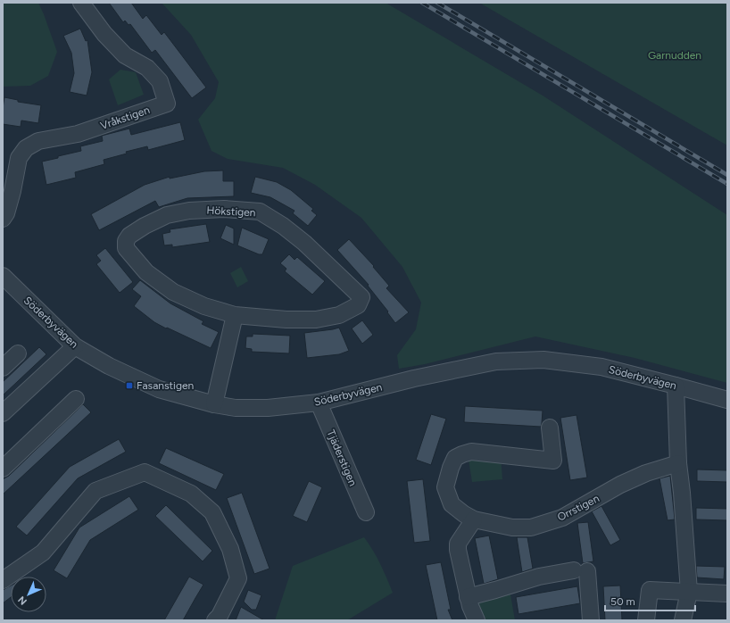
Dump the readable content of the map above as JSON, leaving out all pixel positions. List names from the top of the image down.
{
  "streets": {
    "street": [
      "Vråkstigen",
      "Hökstigen",
      "Söderbyvägen",
      "Tjäderstigen",
      "Orrstigen"
    ]
  },
  "crossings": [
    ["Söderbyvägen", "Tjäderstigen"]
  ],
  "parks": ["Garnudden"],
  "places": {
    "transit": ["Fasanstigen"]
  },
  "scale_bar": "50 m",
  "north": "bottom left"
}
